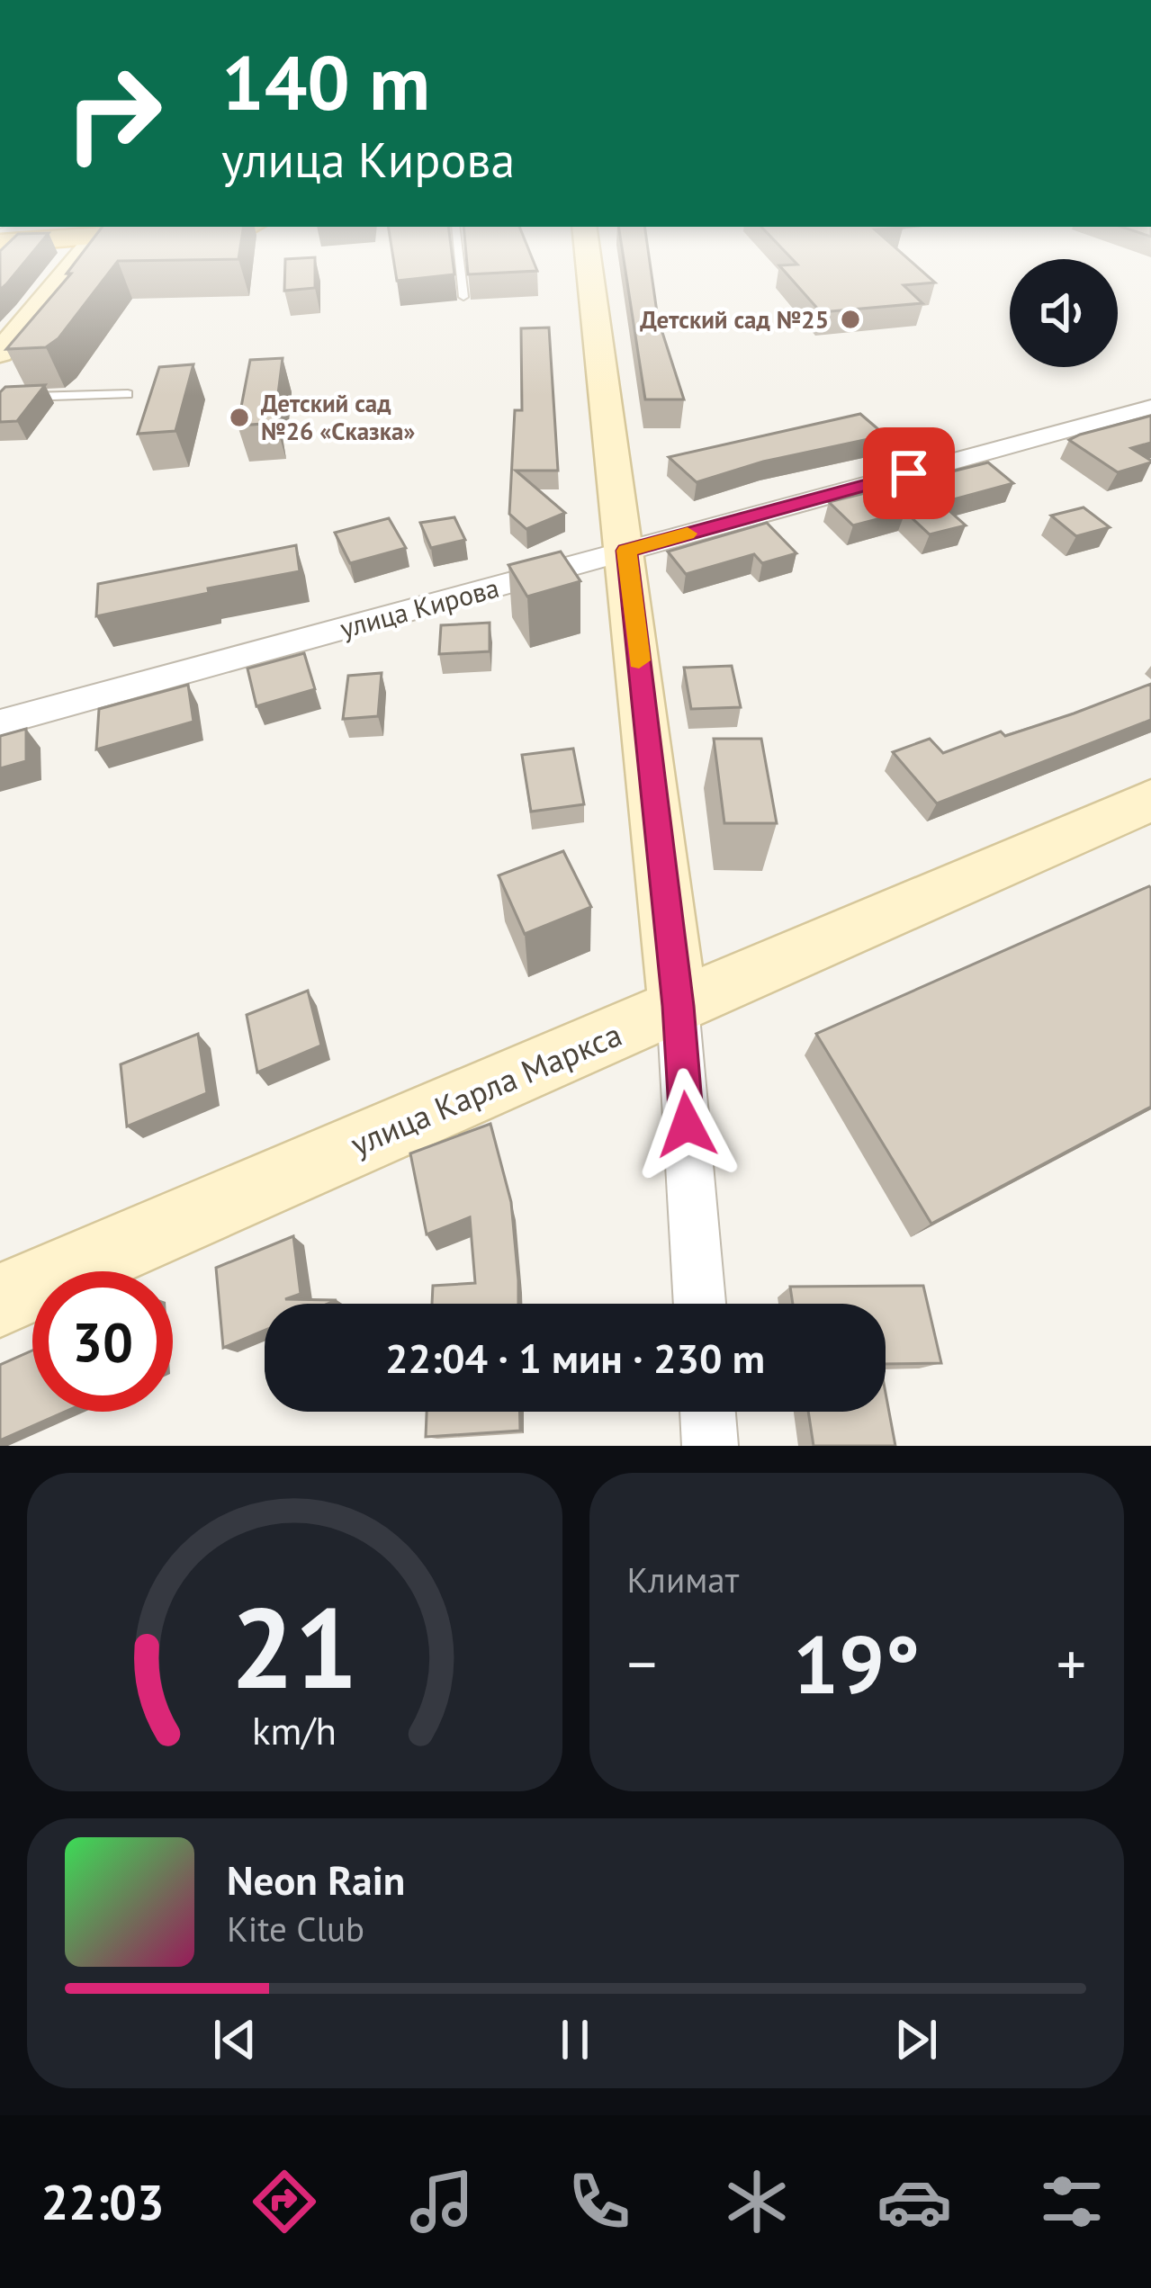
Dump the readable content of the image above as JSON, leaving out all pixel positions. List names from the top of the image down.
{
  "streets": {
    "street": ["улица Кирова", "улица Карла Маркса"]
  },
  "places": ["Детский сад №25", "Детский сад №26 «Сказка»"],
  "page": {
    "turn": ["140 m", "улица Кирова"],
    "limit": "30",
    "trip": "22:04 · 1 мин · 230 m",
    "tile": "Климат",
    "heat": ["−", "19°", "+"],
    "song": ["Neon Rain", "Kite Club"],
    "tabs": "22:03",
    "gauge": ["21", "km/h"]
  }
}
